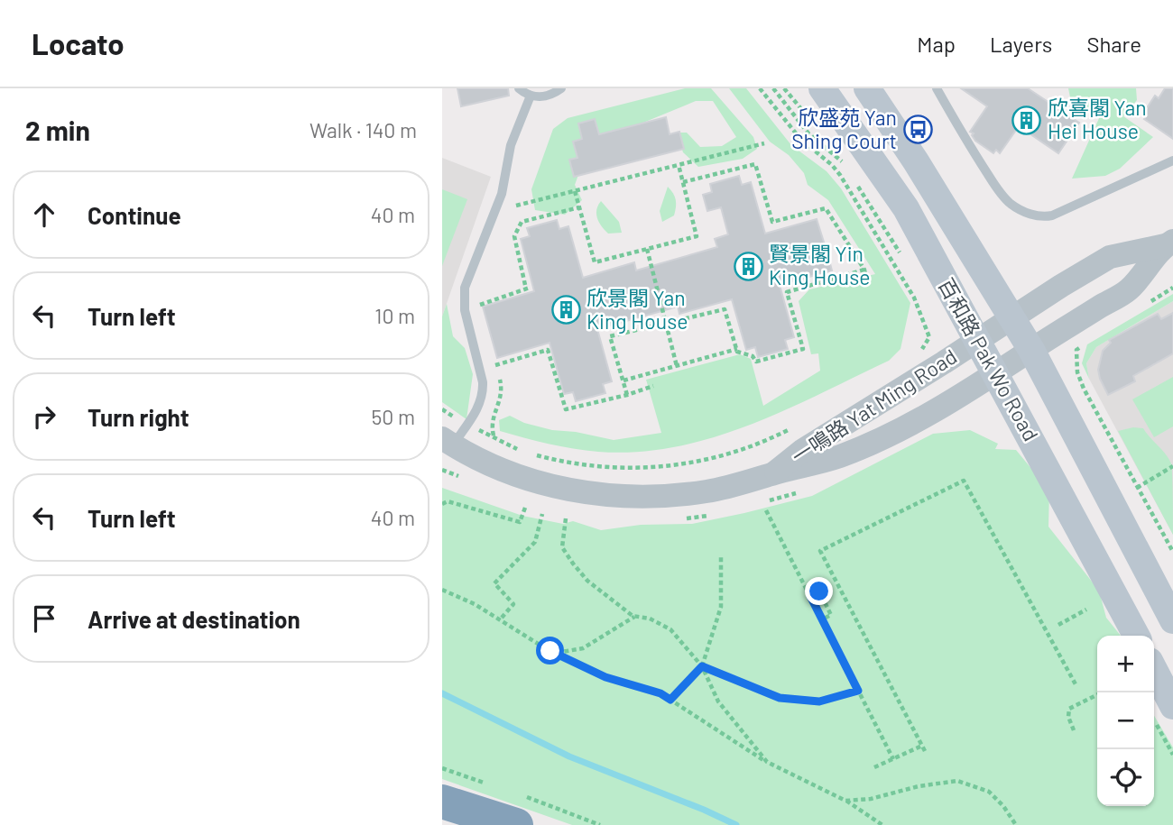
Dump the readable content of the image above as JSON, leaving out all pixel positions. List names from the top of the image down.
{
  "streets": {
    "main road": ["百和路 Pak Wo Road"],
    "street": ["一鳴路 Yat Ming Road"]
  },
  "crossings": [
    ["百和路 Pak Wo Road", "一鳴路 Yat Ming Road"]
  ],
  "places": {
    "building": ["欣喜閣 Yan Hei House", "賢景閣 Yin King House", "欣景閣 Yan King House"],
    "bus stop": ["欣盛苑 Yan Shing Court"]
  },
  "page": {
    "header": "Locato",
    "nav": ["Map", "Layers", "Share"],
    "heading": ["2 min", "Walk · 140 m"],
    "list": [
      ["Continue", "40 m"],
      ["Turn left", "10 m"],
      ["Turn right", "50 m"],
      ["Turn left", "40 m"],
      "Arrive at destination"
    ],
    "map_buttons": ["+", "−"]
  }
}
